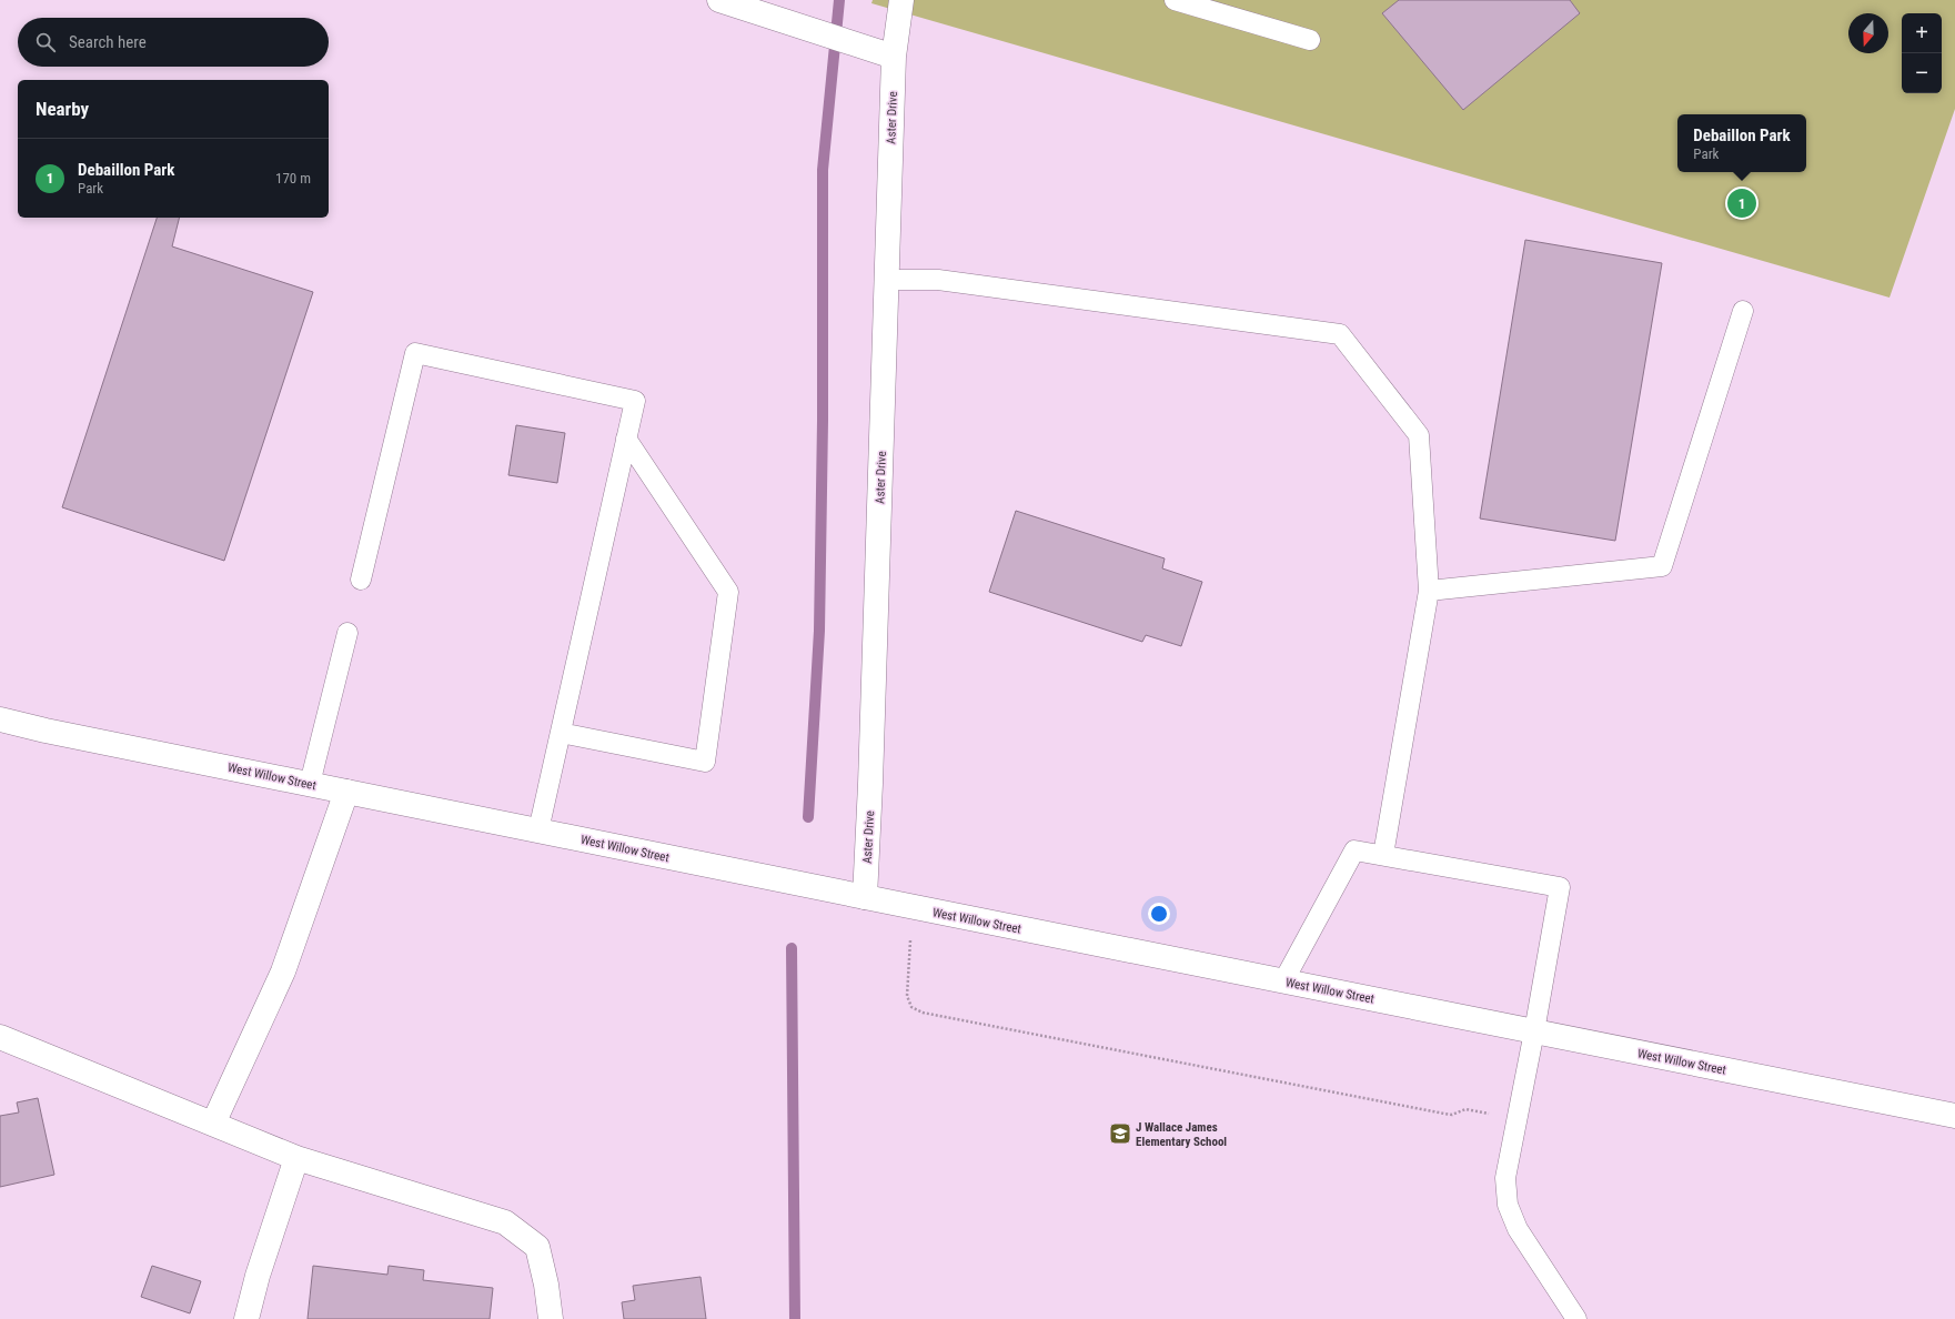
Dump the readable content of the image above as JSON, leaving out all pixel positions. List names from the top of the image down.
{
  "streets": {
    "street": ["Aster Drive", "West Willow Street"]
  },
  "crossings": [
    ["Aster Drive", "West Willow Street"]
  ],
  "places": {
    "school or university": ["J Wallace James Elementary School"]
  },
  "north": "bottom",
  "page": {
    "map_buttons": ["+", "−"],
    "search": "Search here",
    "heading": "Nearby",
    "popup": ["Debaillon Park", "Park"],
    "list": [
      {
        "mark": "1",
        "name": "Debaillon Park",
        "note": "Park",
        "value": "170 m"
      }
    ],
    "pins": "1"
  }
}
